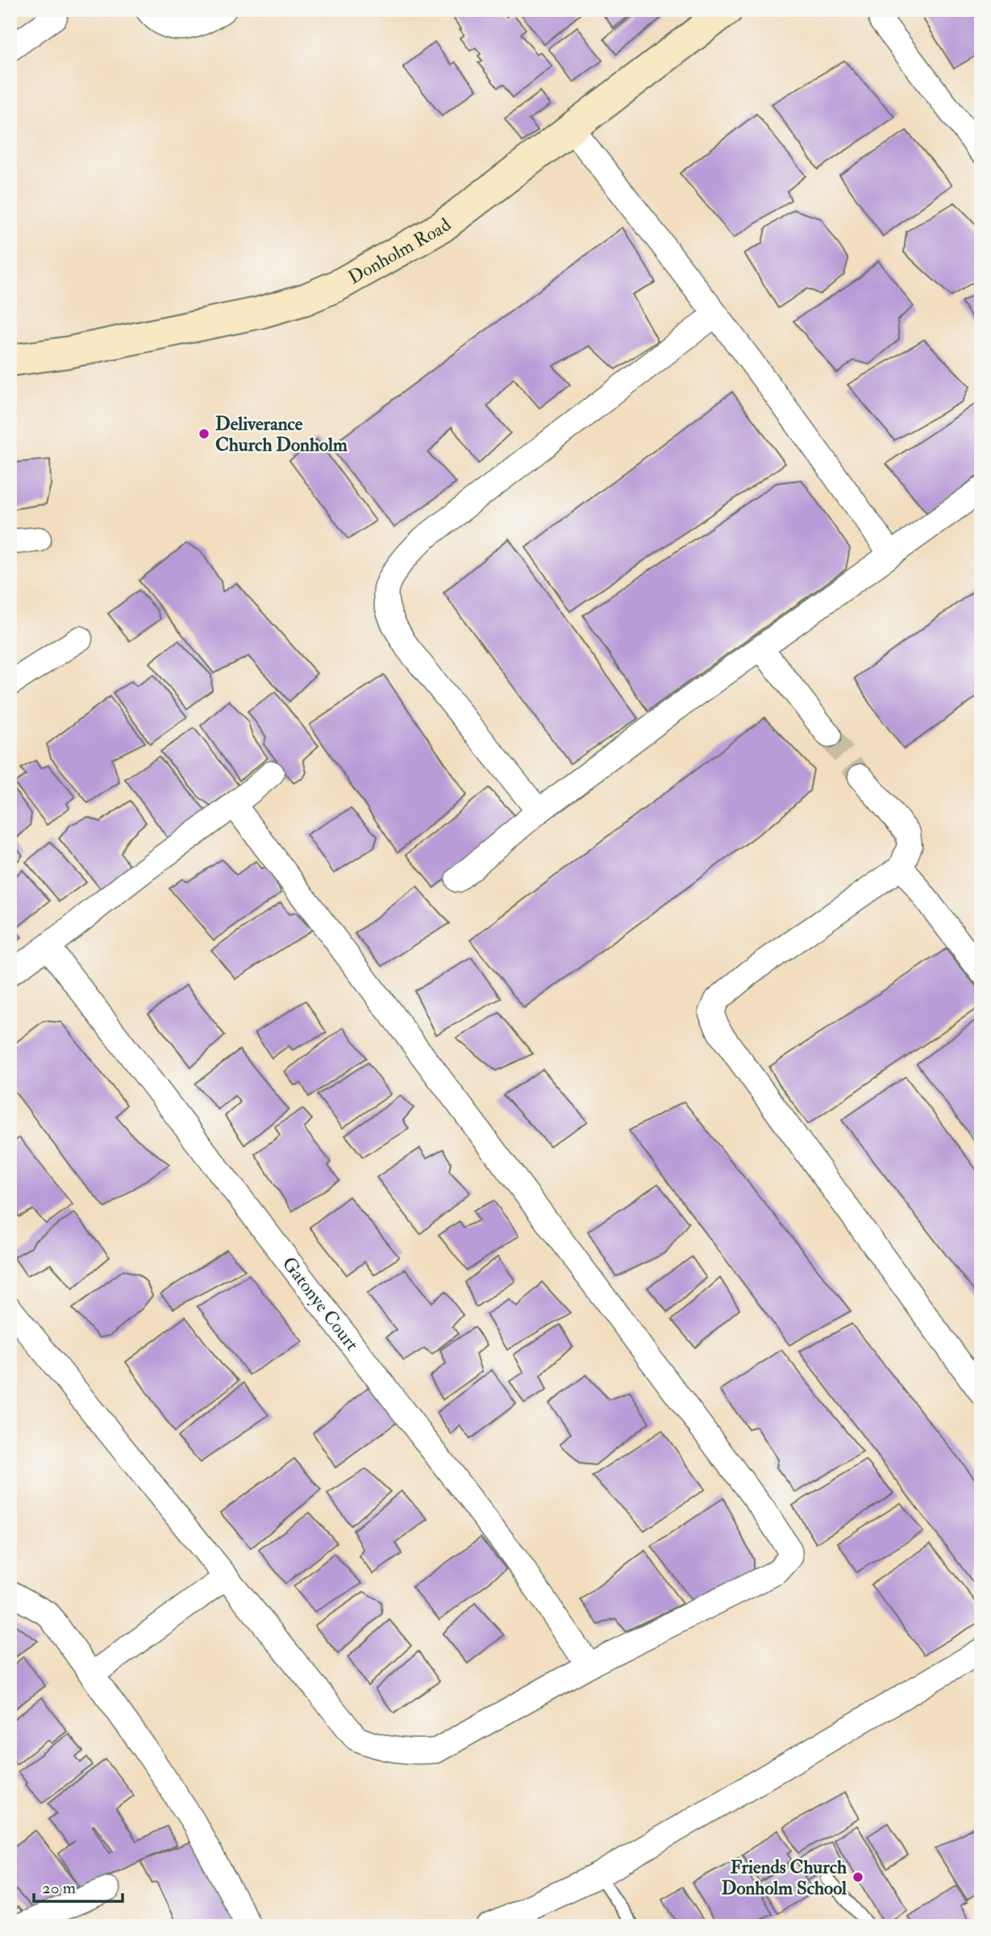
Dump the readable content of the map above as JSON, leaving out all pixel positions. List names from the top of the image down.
{
  "streets": {
    "main road": ["Donholm Road"],
    "street": ["Gatonye Court"]
  },
  "places": ["Deliverance Church Donholm", "Friends Church Donholm School"],
  "scale_bar": "20 m"
}
